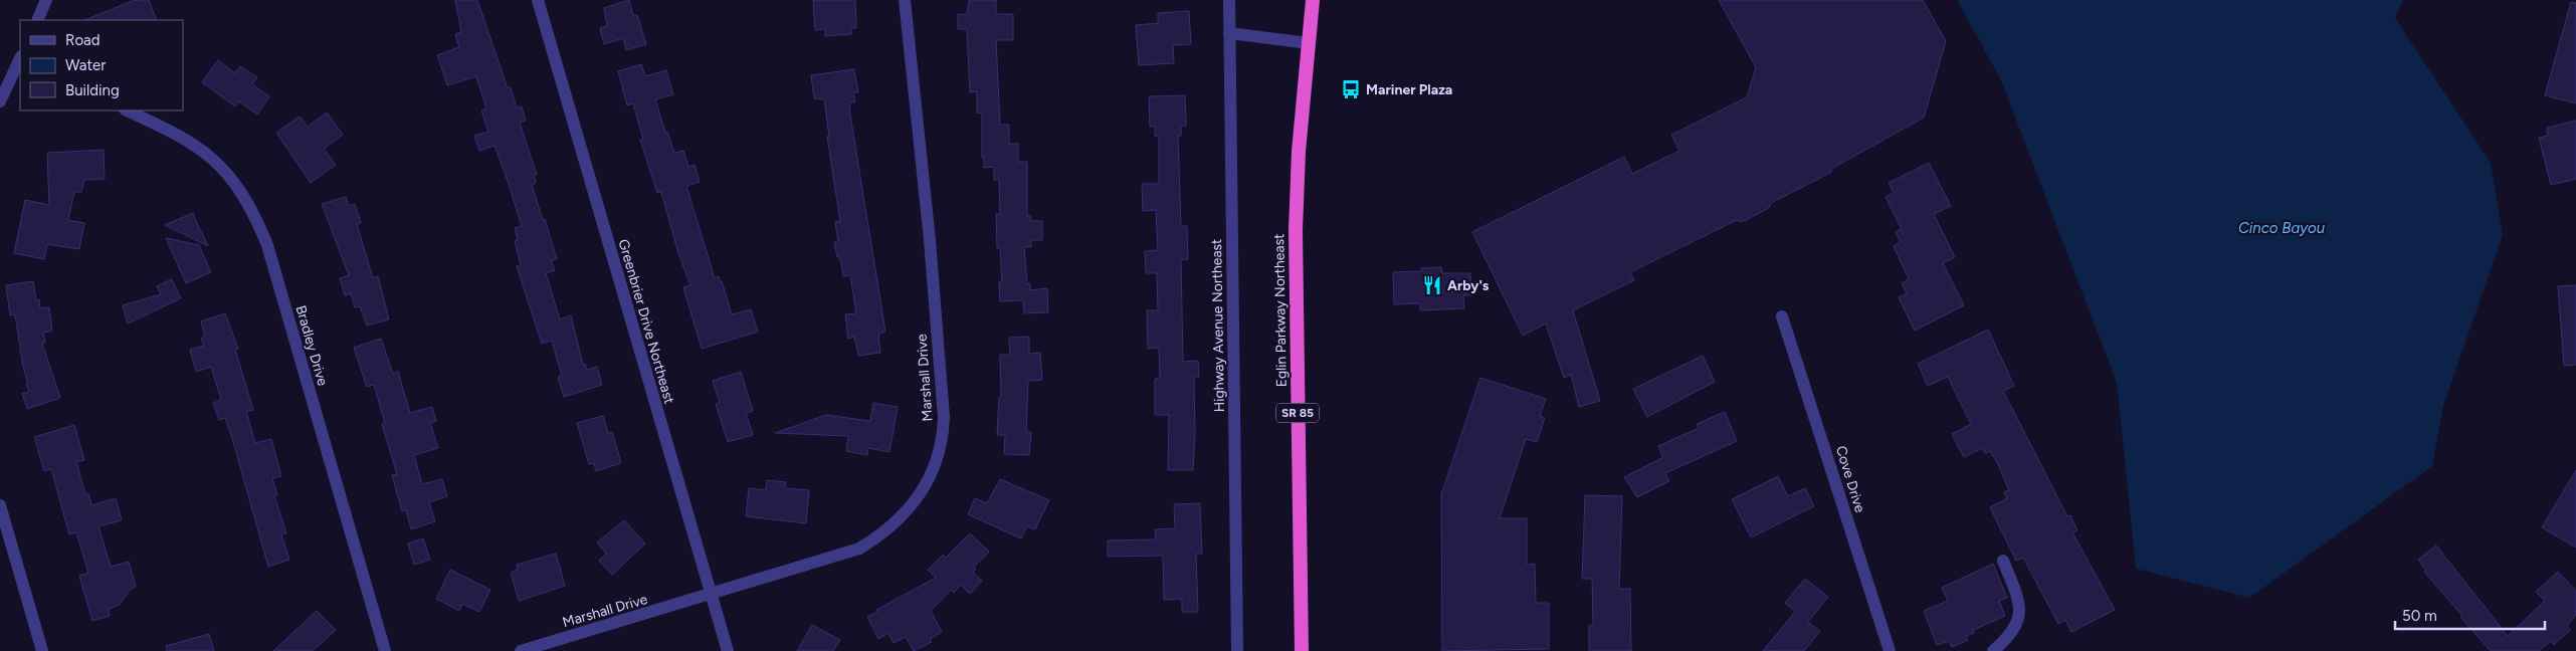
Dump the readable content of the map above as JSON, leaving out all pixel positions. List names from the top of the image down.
{
  "streets": {
    "highway": ["Eglin Parkway Northeast", "SR 85"],
    "street": [
      "Greenbrier Drive Northeast",
      "Highway Avenue Northeast",
      "Bradley Drive",
      "Marshall Drive",
      "Cove Drive"
    ]
  },
  "crossings": [
    ["Greenbrier Drive Northeast", "Marshall Drive"]
  ],
  "water": ["Cinco Bayou"],
  "places": {
    "bus stop": ["Mariner Plaza"],
    "restaurant": ["Arby's"]
  },
  "legend": ["Road", "Water", "Building"],
  "scale_bar": "50 m"
}
